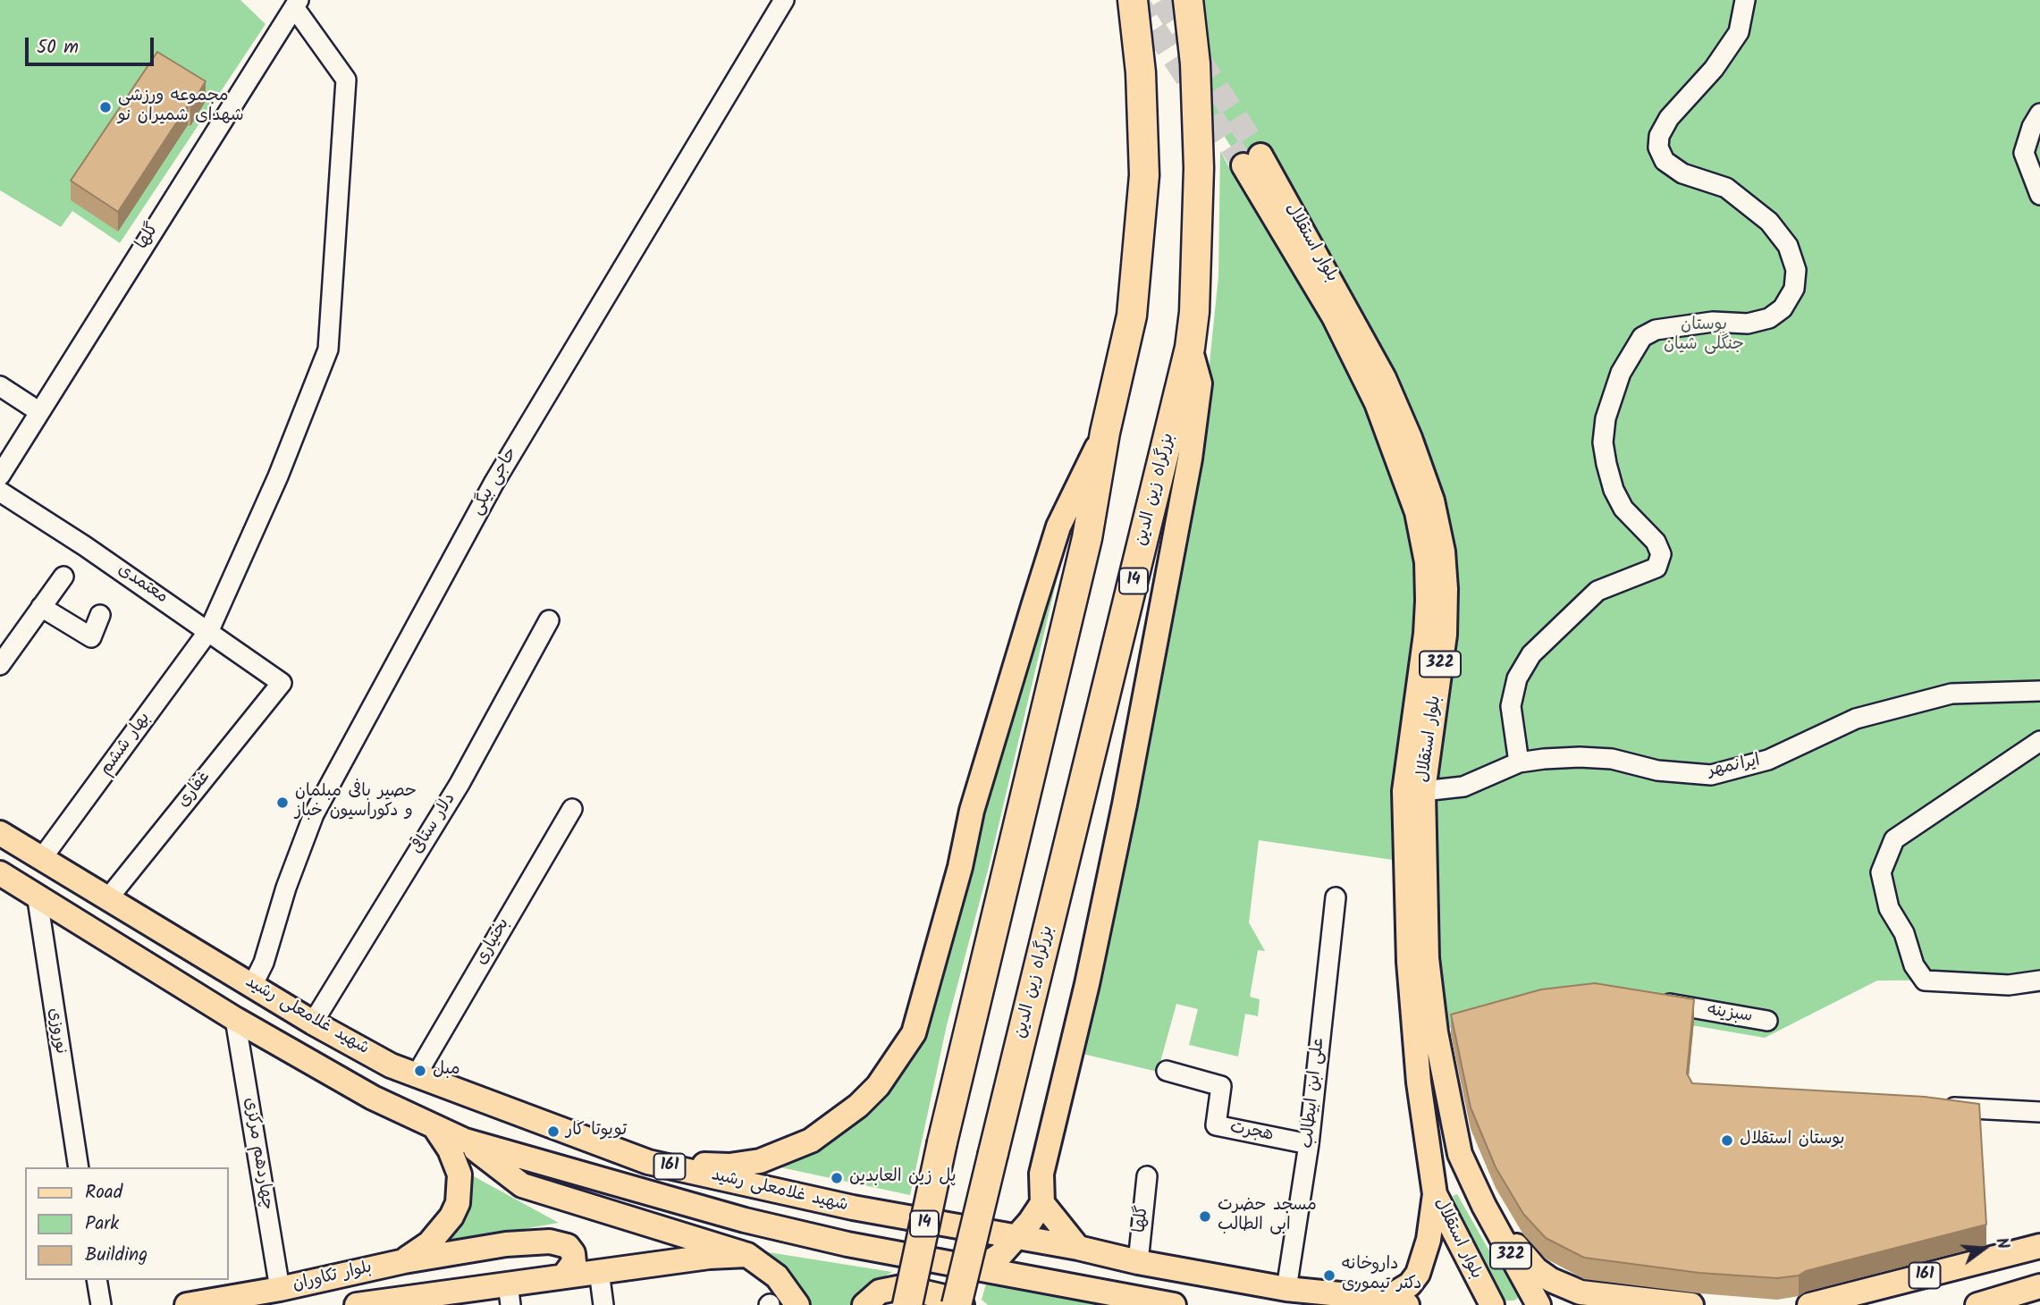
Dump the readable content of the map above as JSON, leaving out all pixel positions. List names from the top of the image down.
{
  "streets": {
    "highway": ["بزرگراه زین الدین", "14"],
    "main road": [
      "بلوار استقلال",
      "322",
      "شهید غلامعلی رشید",
      "161",
      "بلوار تکاوران"
    ],
    "street": [
      "گلها",
      "حاجی بیگی",
      "معتمدی",
      "بهار ششم",
      "ایرانمهر",
      "غفاری",
      "دلار ستاقی",
      "بختیاری",
      "سبزینه",
      "نوروزی",
      "علی ابن ابیطالب",
      "هجرت",
      "چهاردهم مرکزی"
    ]
  },
  "crossings": [
    ["گلها", "بهار ششم"],
    ["گلها", "شهید غلامعلی رشید"],
    ["بلوار استقلال", "ایرانمهر"],
    ["حاجی بیگی", "شهید غلامعلی رشید"],
    ["معتمدی", "بهار ششم"],
    ["معتمدی", "غفاری"],
    ["بهار ششم", "شهید غلامعلی رشید"],
    ["غفاری", "شهید غلامعلی رشید"],
    ["دلار ستاقی", "شهید غلامعلی رشید"],
    ["بختیاری", "شهید غلامعلی رشید"],
    ["شهید غلامعلی رشید", "نوروزی"],
    ["شهید غلامعلی رشید", "علی ابن ابیطالب"],
    ["شهید غلامعلی رشید", "چهاردهم مرکزی"],
    ["علی ابن ابیطالب", "هجرت"],
    ["چهاردهم مرکزی", "بلوار تکاوران"]
  ],
  "parks": ["بوستان جنگلی شیان"],
  "places": [
    "مجموعه ورزشی شهدای شمیران نو",
    "حصیر بافی مبلمان و دکوراسیون خباز",
    "مبل",
    "تویوتا کار",
    "بوستان استقلال",
    "پل زین العابدین",
    "مسجد حضرت ابی الطالب",
    "داروخانه دکتر تیموری"
  ],
  "legend": ["Road", "Park", "Building"],
  "scale_bar": "50 m",
  "north": "right"
}
